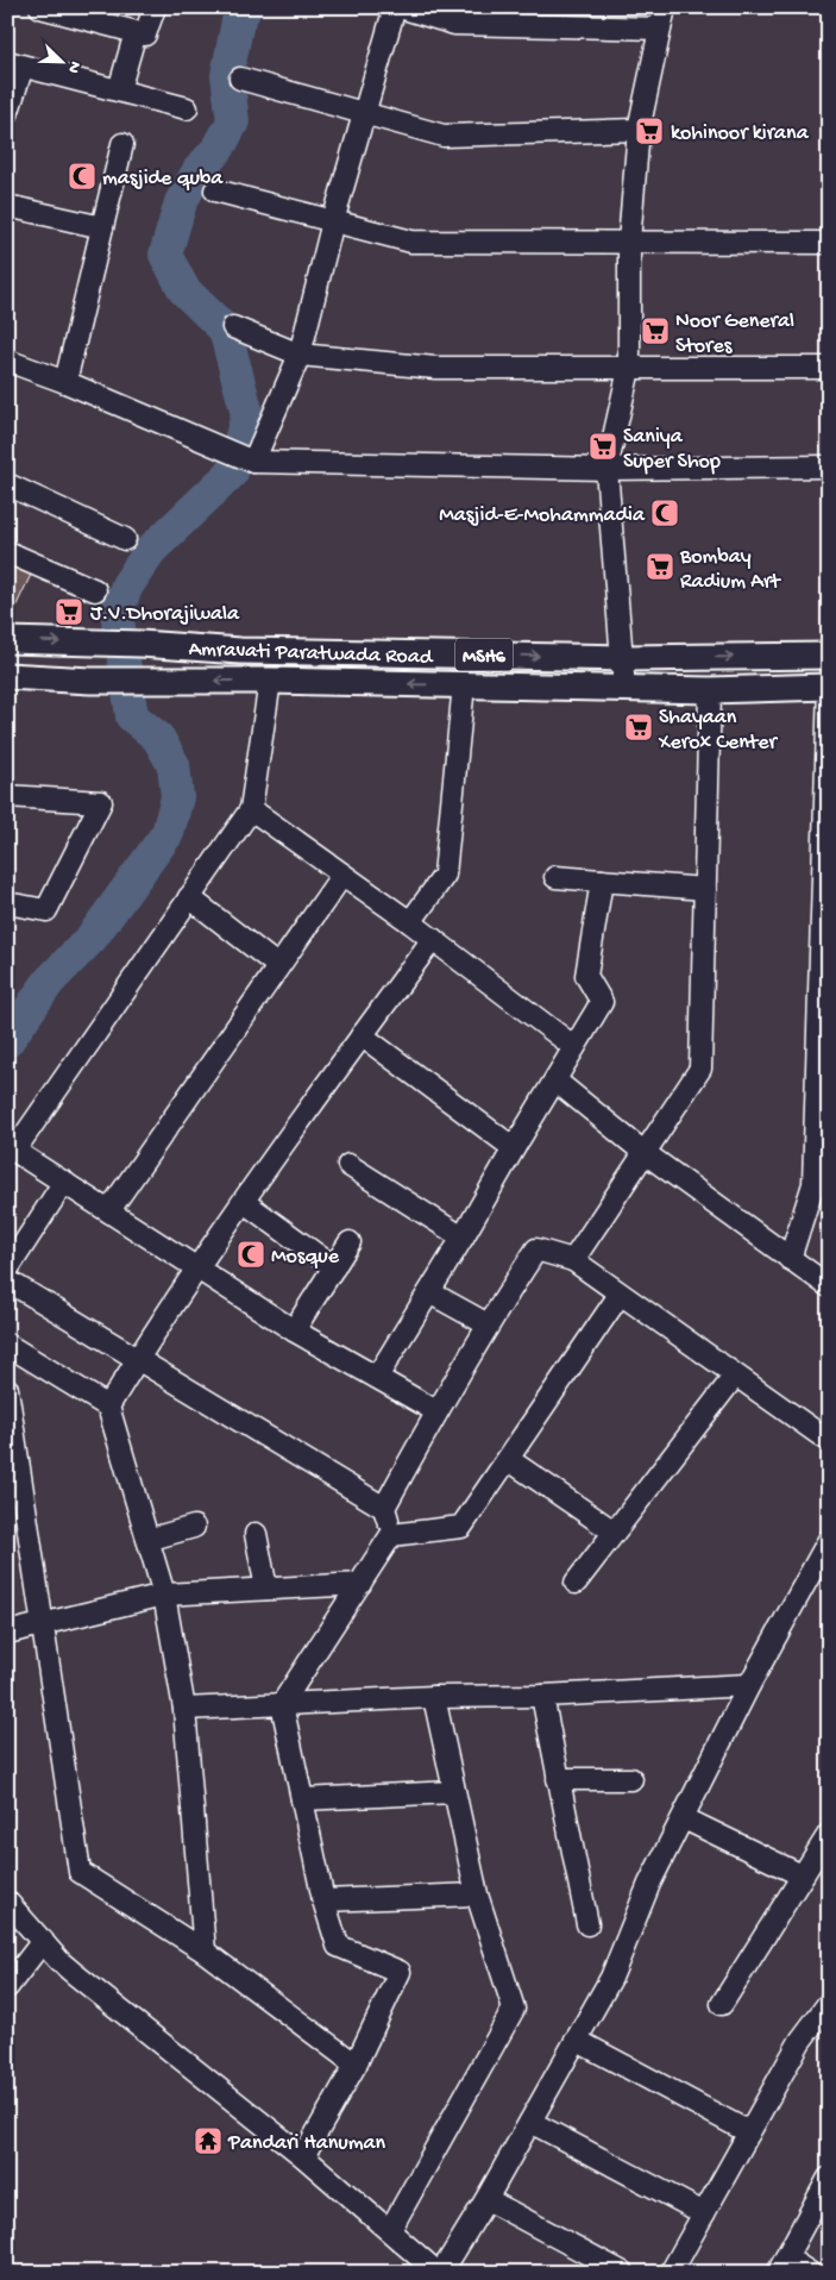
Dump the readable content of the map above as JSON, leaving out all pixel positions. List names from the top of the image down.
{
  "streets": {
    "main road": ["Amravati Paratwada Road", "MSH6"]
  },
  "places": {
    "supermarket": [
      "kohinoor kirana",
      "Noor General Stores",
      "Saniya Super Shop",
      "Bombay Radium Art",
      "J.V.Dhorajiwala",
      "Shayaan Xerox Center"
    ],
    "mosque": ["masjide quba", "Masjid-E-Mohammadia", "Mosque"],
    "temple": ["Pandari Hanuman"]
  },
  "north": "bottom right"
}
